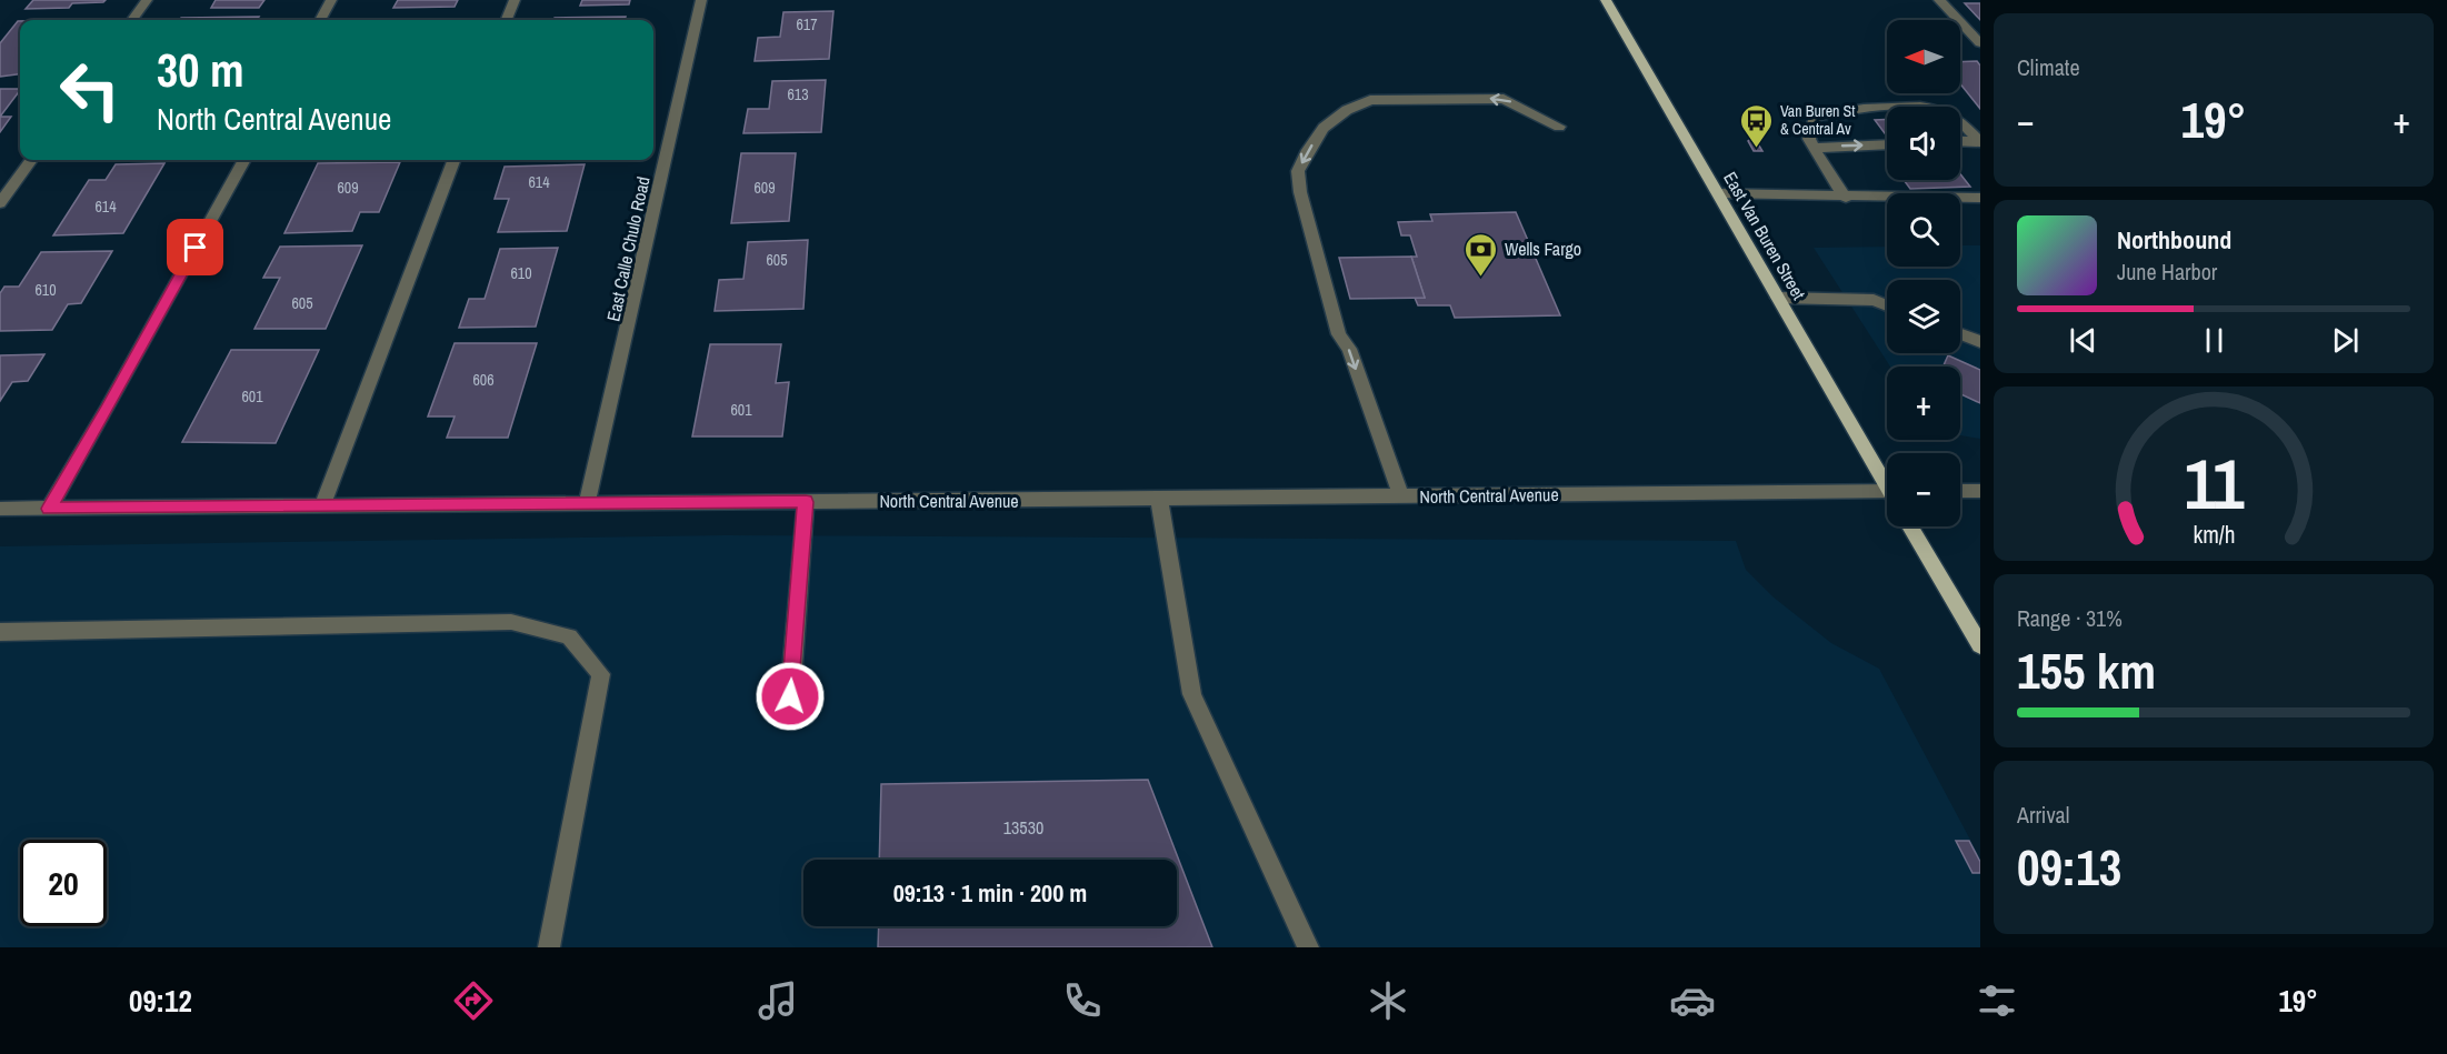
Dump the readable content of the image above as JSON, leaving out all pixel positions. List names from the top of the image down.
{
  "streets": {
    "main road": ["East Van Buren Street"],
    "street": ["East Calle Chulo Road", "North Central Avenue"]
  },
  "crossings": [
    ["East Calle Chulo Road", "North Central Avenue"]
  ],
  "places": {
    "bus stop": ["Van Buren St & Central Av"],
    "bank": ["Wells Fargo"]
  },
  "house_numbers": [
    "617",
    "613",
    "614",
    "609",
    "609",
    "614",
    "605",
    "610",
    "610",
    "605",
    "606",
    "601",
    "601",
    "13530"
  ],
  "north": "left",
  "page": {
    "tile": [
      "Climate",
      ["Range · 31%", "155 km"],
      ["Arrival", "09:13"]
    ],
    "map_buttons": ["+", "−"],
    "turn": ["30 m", "North Central Avenue"],
    "heat": ["−", "19°", "+"],
    "song": ["Northbound", "June Harbor"],
    "limit": "20",
    "trip": "09:13 · 1 min · 200 m",
    "tabs": ["09:12", "19°"],
    "gauge": ["11", "km/h"]
  }
}
